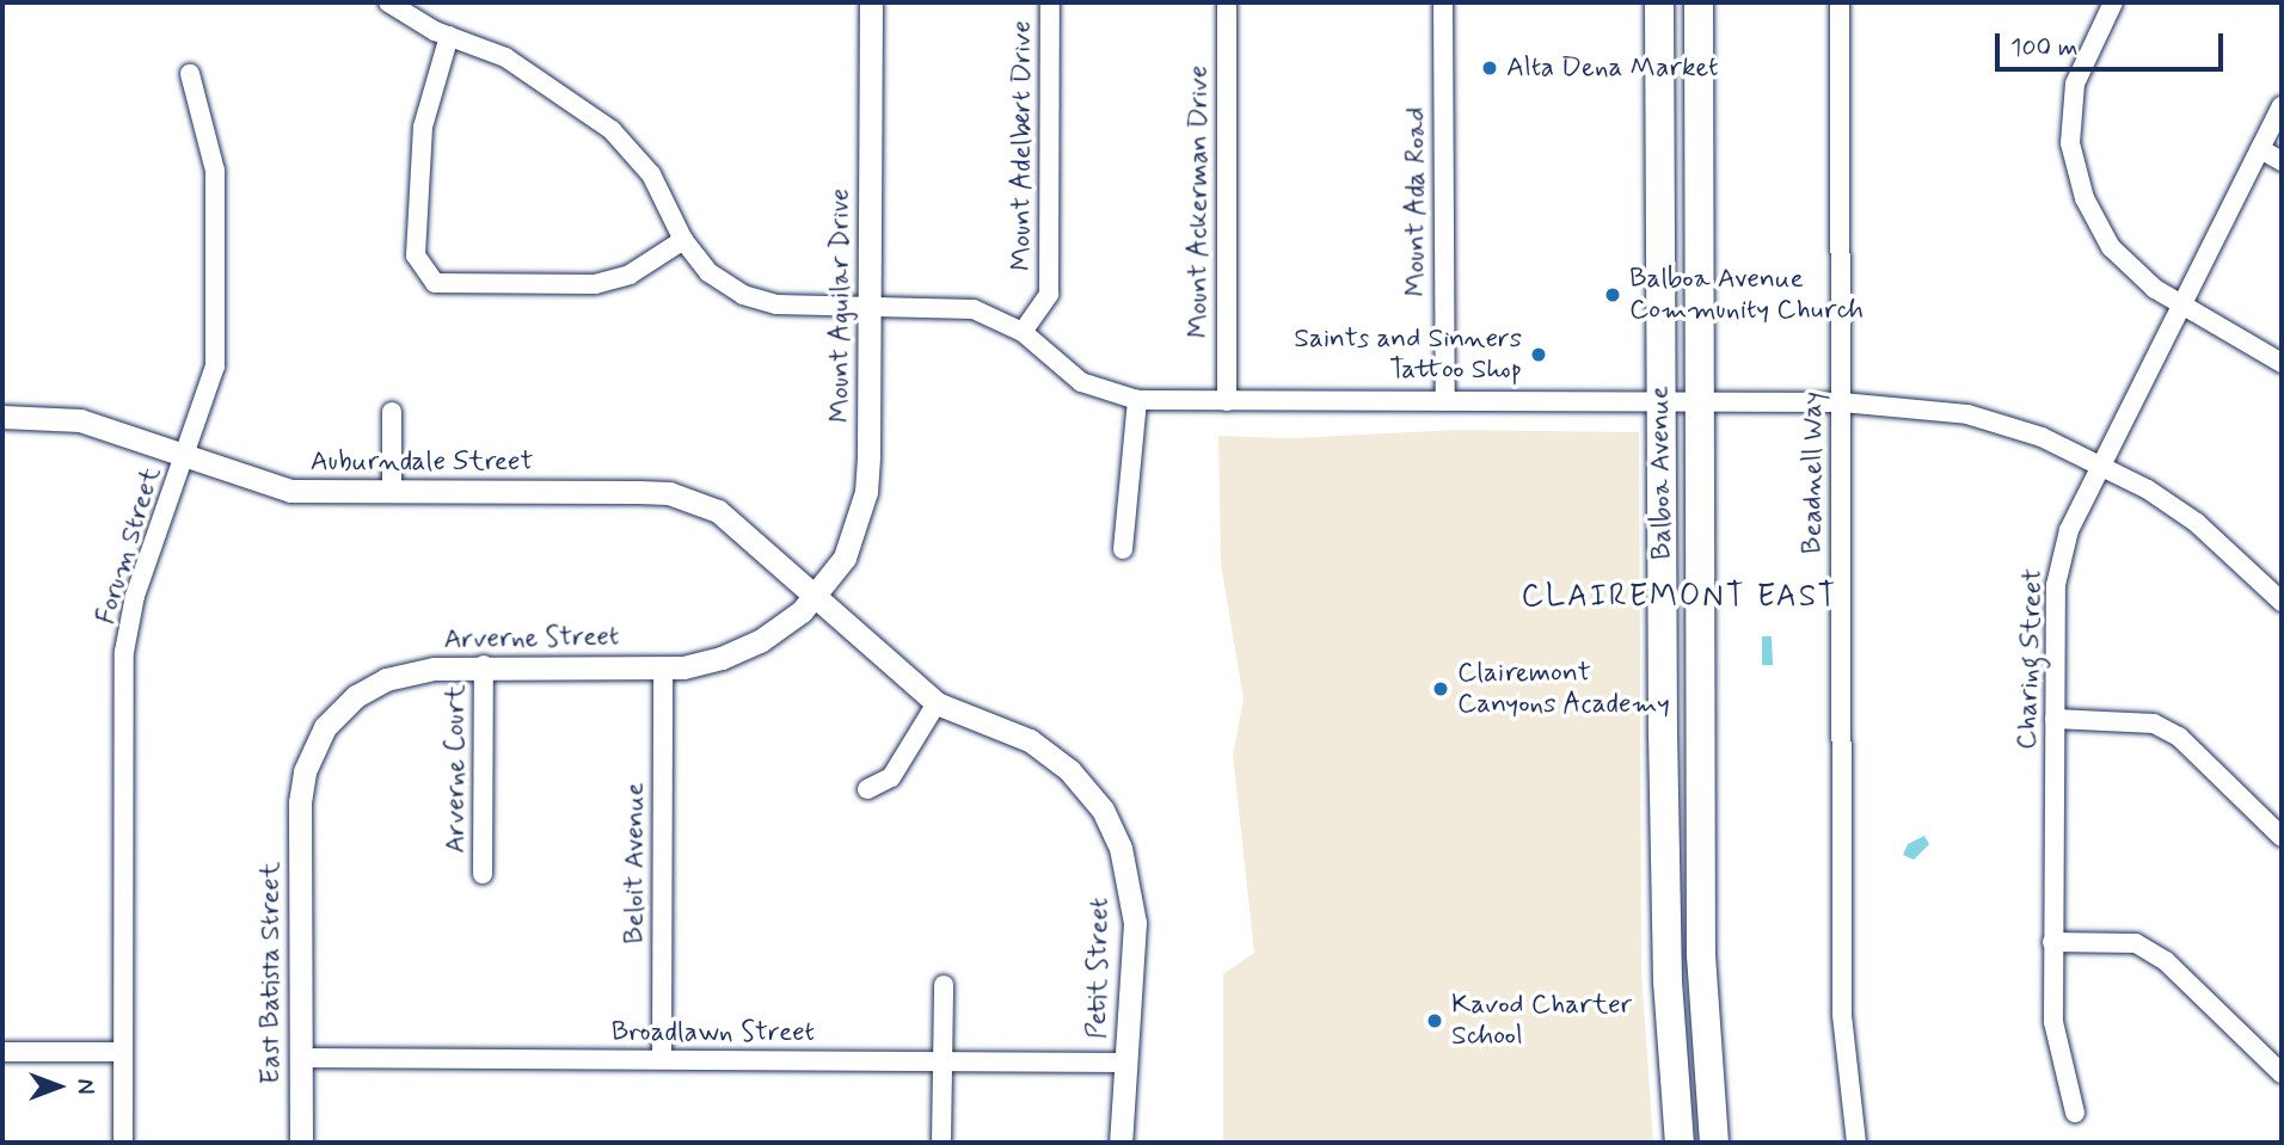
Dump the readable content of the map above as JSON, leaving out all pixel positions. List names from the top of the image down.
{
  "streets": {
    "main road": ["Balboa Avenue"],
    "street": [
      "Mount Adelbert Drive",
      "Mount Ackerman Drive",
      "Mount Ada Road",
      "Mount Aguilar Drive",
      "Auburndale Street",
      "Beadnell Way",
      "Forum Street",
      "Arverne Street",
      "Charing Street",
      "Arverne Court",
      "Beloit Avenue",
      "Petit Street",
      "East Batista Street",
      "Broadlawn Street"
    ]
  },
  "crossings": [
    ["Mount Aguilar Drive", "Auburndale Street"],
    ["Mount Aguilar Drive", "Arverne Street"],
    ["Mount Aguilar Drive", "Petit Street"],
    ["Auburndale Street", "Forum Street"],
    ["Auburndale Street", "Arverne Street"],
    ["Auburndale Street", "Petit Street"],
    ["Arverne Street", "Arverne Court"],
    ["Arverne Street", "Beloit Avenue"],
    ["Arverne Street", "Petit Street"],
    ["Arverne Street", "East Batista Street"],
    ["Beloit Avenue", "Broadlawn Street"],
    ["Petit Street", "Broadlawn Street"],
    ["East Batista Street", "Broadlawn Street"]
  ],
  "districts": ["CLAIREMONT EAST"],
  "places": [
    "Alta Dena Market",
    "Balboa Avenue Community Church",
    "Saints and Sinners Tattoo Shop",
    "Clairemont Canyons Academy",
    "Kavod Charter School"
  ],
  "scale_bar": "100 m",
  "north": "right"
}
